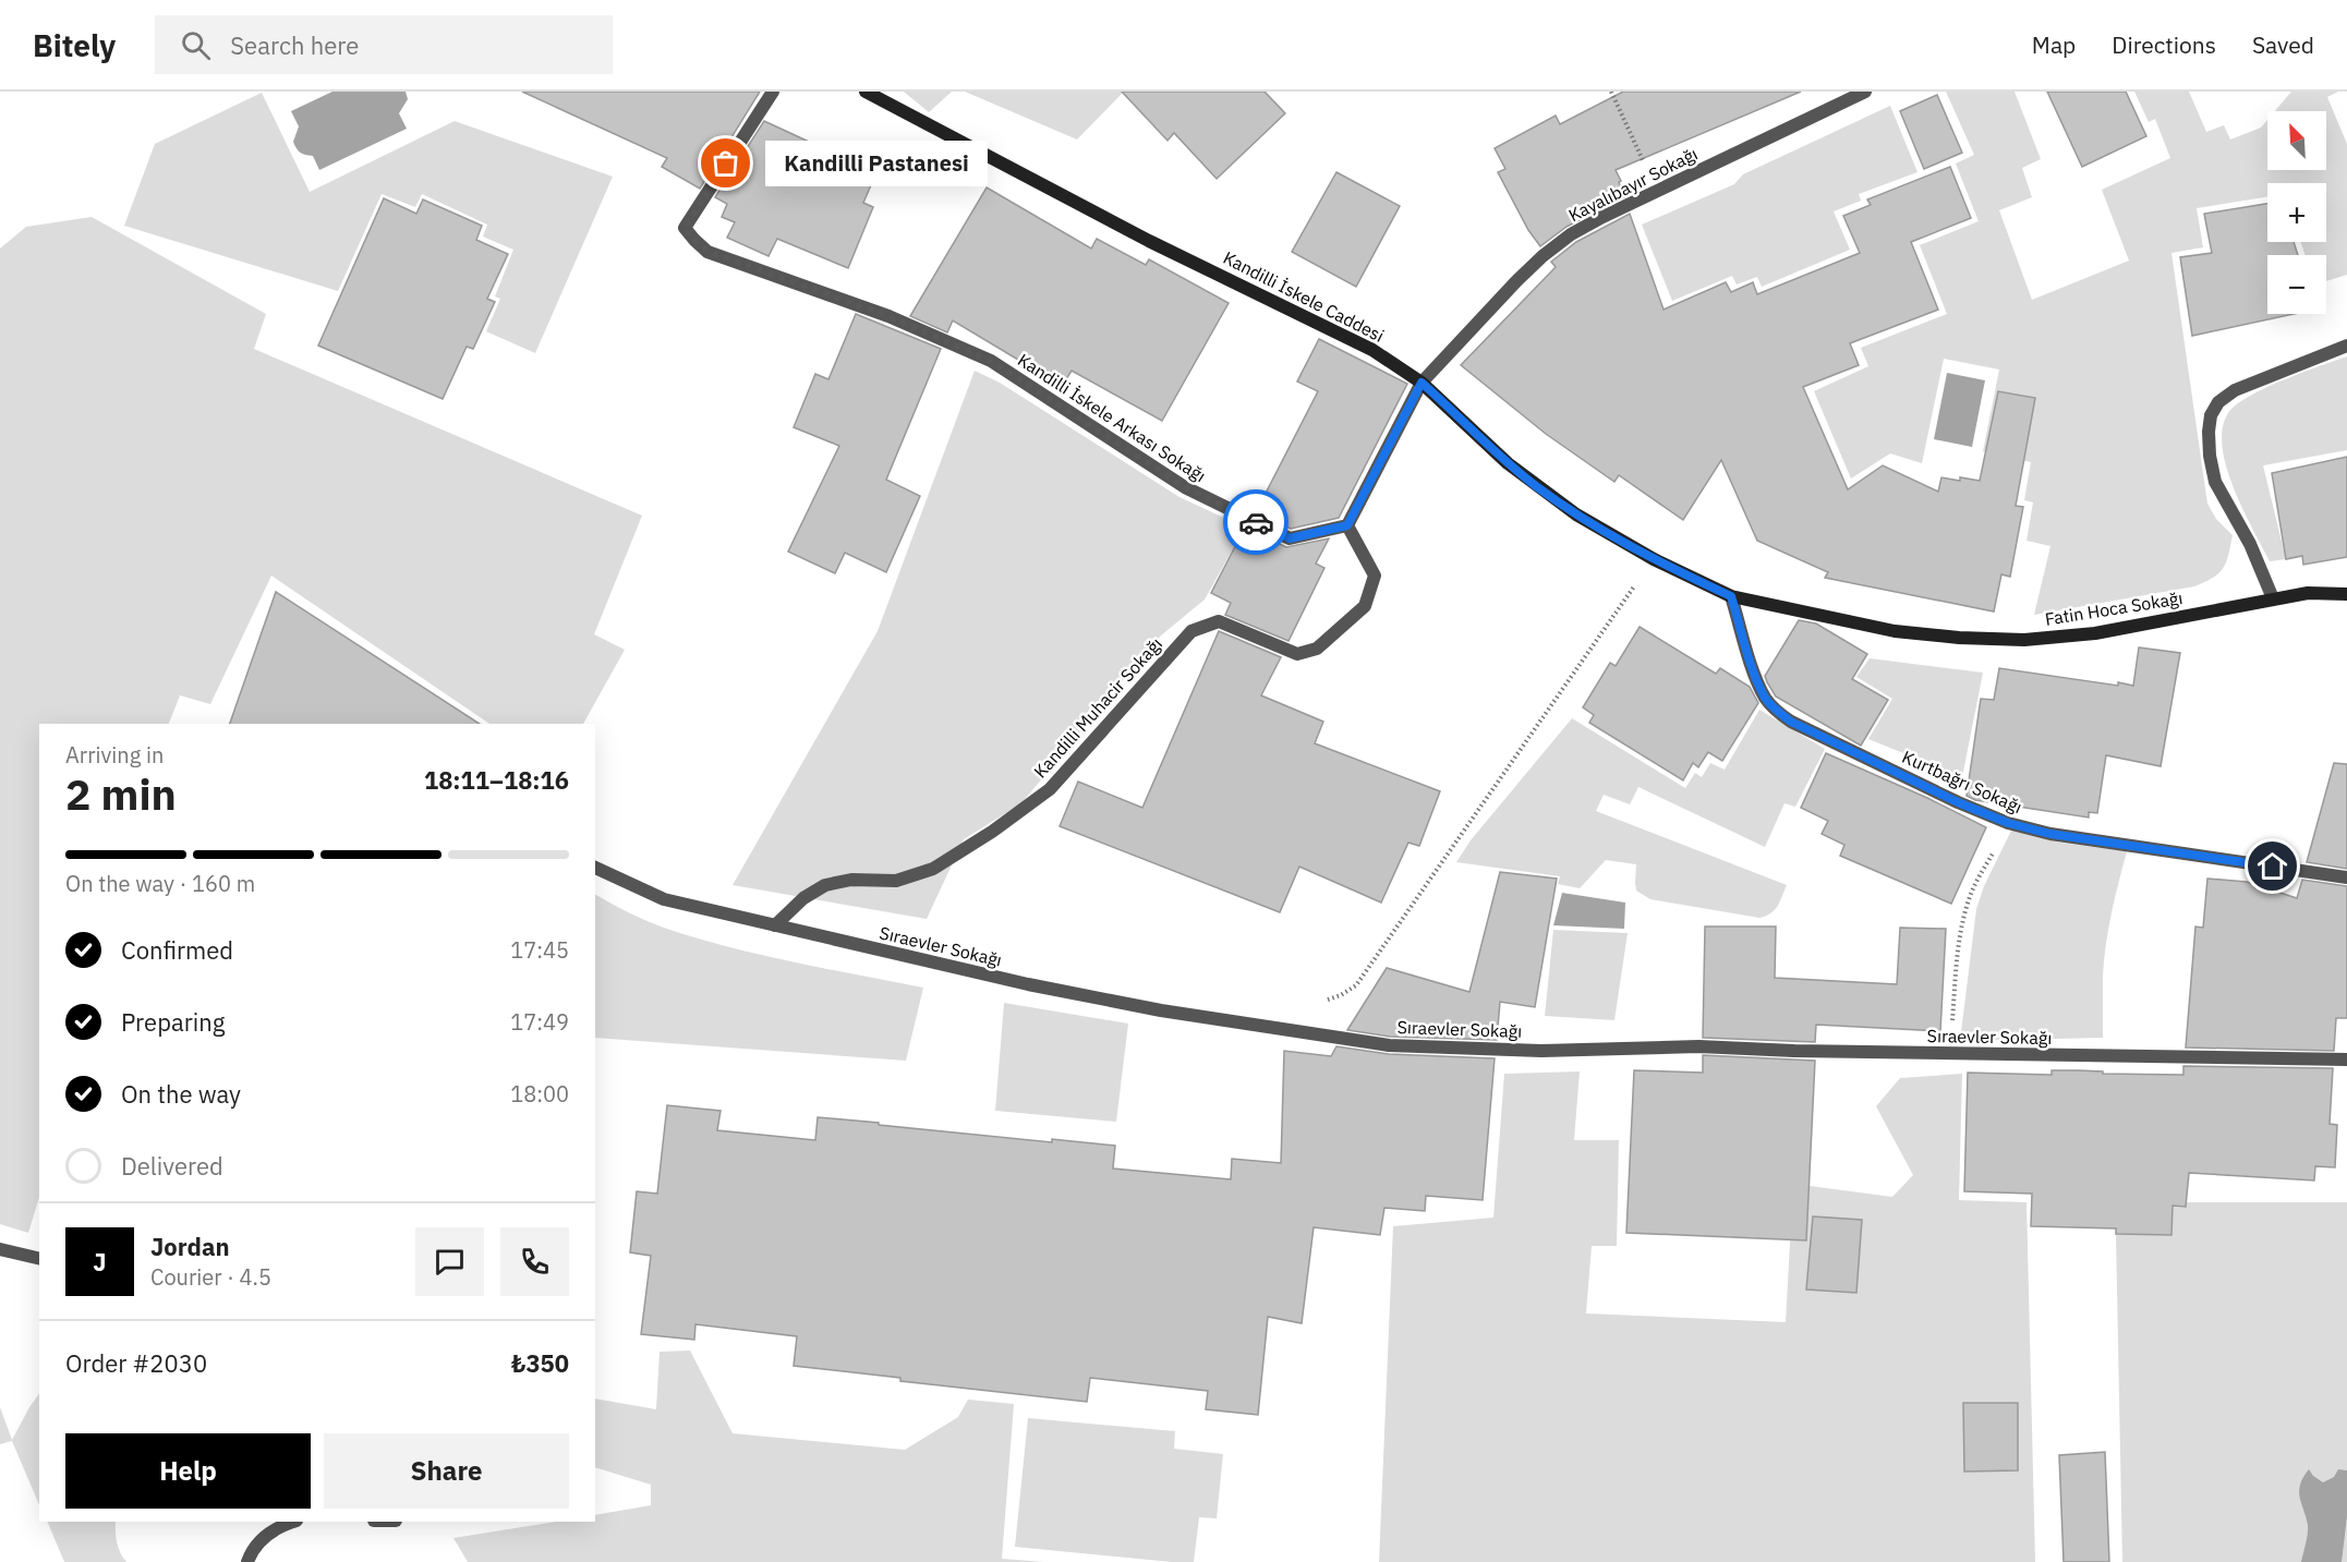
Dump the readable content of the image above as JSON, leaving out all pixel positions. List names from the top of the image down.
{
  "streets": {
    "street": [
      "Kayalıbayır Sokağı",
      "Kandilli İskele Caddesi",
      "Kandilli İskele Arkası Sokağı",
      "Fatin Hoca Sokağı",
      "Kandilli Muhacir Sokağı",
      "Kurtbağrı Sokağı",
      "Sıraevler Sokağı"
    ]
  },
  "crossings": [
    ["Kayalıbayır Sokağı", "Kandilli İskele Caddesi"],
    ["Kandilli İskele Caddesi", "Fatin Hoca Sokağı"],
    ["Kandilli İskele Caddesi", "Kurtbağrı Sokağı"],
    ["Kandilli İskele Arkası Sokağı", "Kandilli Muhacir Sokağı"],
    ["Fatin Hoca Sokağı", "Kurtbağrı Sokağı"],
    ["Kandilli Muhacir Sokağı", "Sıraevler Sokağı"]
  ],
  "places": ["Kandilli Pastanesi"],
  "north": "top left",
  "page": {
    "header": "Bitely",
    "search": "Search here",
    "nav": ["Map", "Directions", "Saved"],
    "map_buttons": ["+", "−"],
    "bubble": "Kandilli Pastanesi",
    "heading": ["2 min", "Arriving in", "18:11–18:16"],
    "panel": [
      "Jordan",
      "Courier · 4.5",
      "Order #2030",
      "₺350"
    ],
    "bar": "On the way · 160 m",
    "list": [
      ["Confirmed", "17:45"],
      ["Preparing", "17:49"],
      ["On the way", "18:00"],
      "Delivered"
    ],
    "round": "J",
    "buttons": ["Help", "Share"]
  }
}
